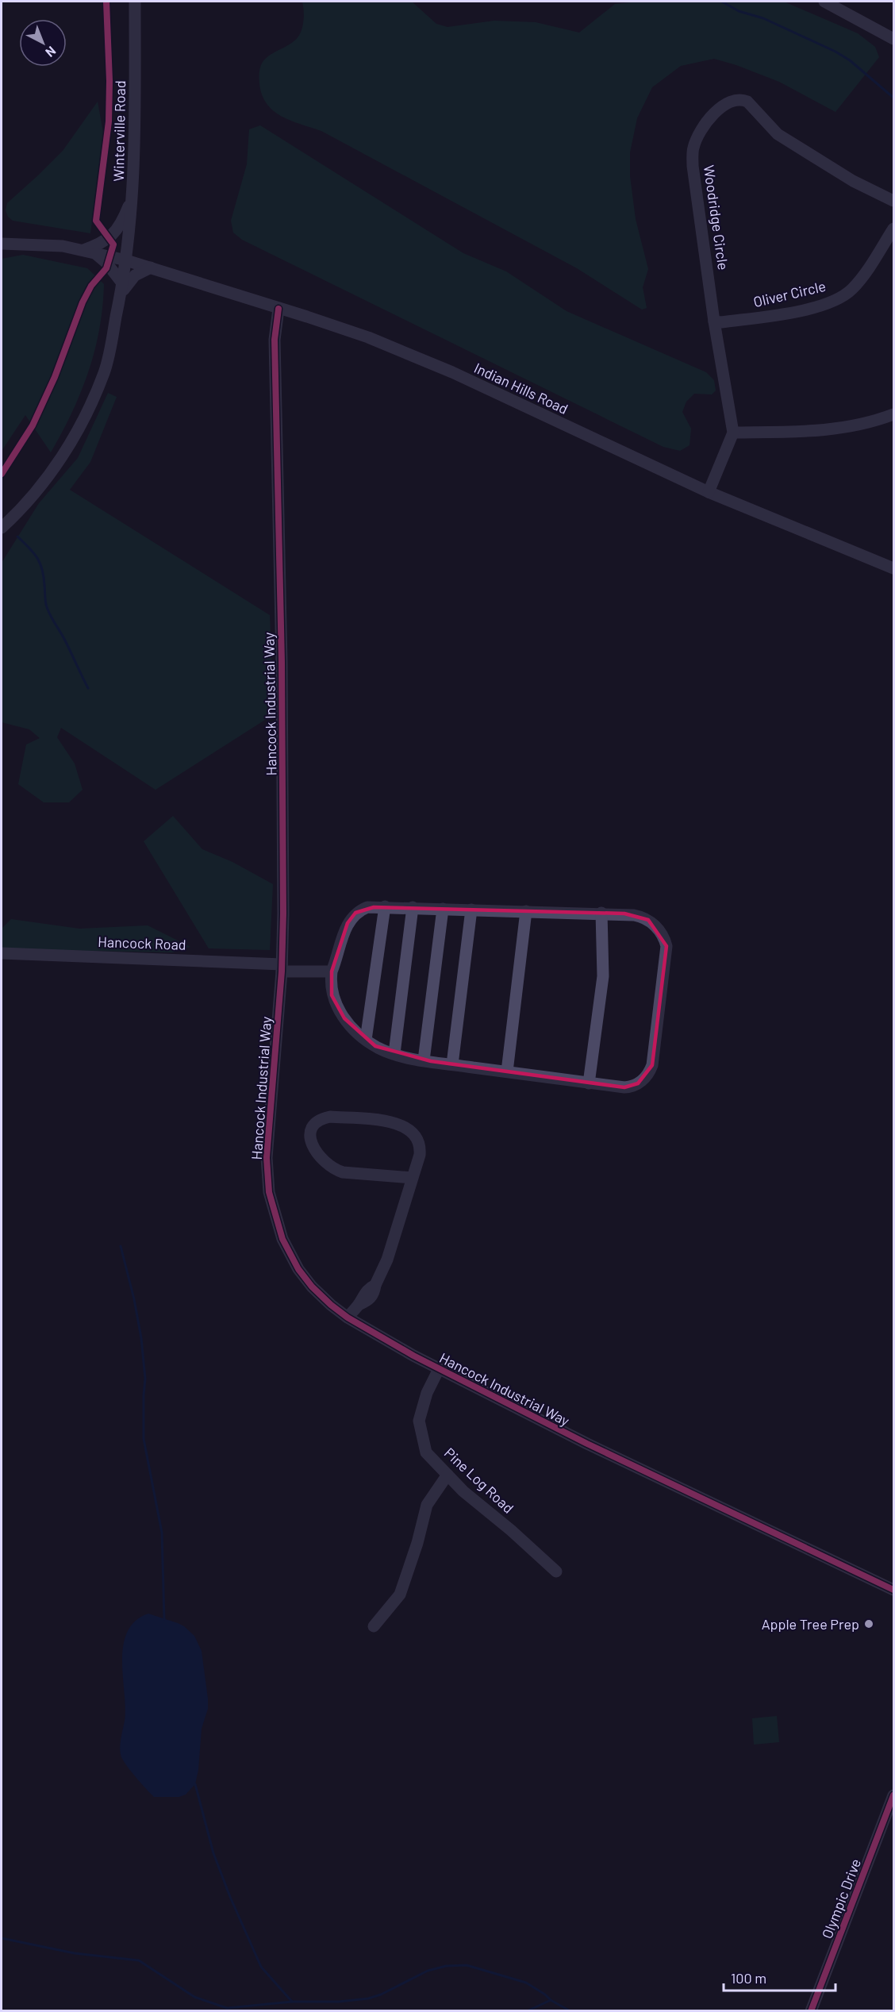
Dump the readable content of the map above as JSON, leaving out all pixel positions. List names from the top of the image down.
{
  "streets": {
    "street": [
      "Winterville Road",
      "Woodridge Circle",
      "Oliver Circle",
      "Indian Hills Road",
      "Hancock Industrial Way",
      "Hancock Road",
      "Pine Log Road",
      "Olympic Drive"
    ]
  },
  "crossings": [
    ["Winterville Road", "Indian Hills Road"],
    ["Woodridge Circle", "Oliver Circle"],
    ["Indian Hills Road", "Hancock Industrial Way"],
    ["Hancock Industrial Way", "Hancock Road"],
    ["Hancock Industrial Way", "Pine Log Road"]
  ],
  "places": ["Apple Tree Prep"],
  "scale_bar": "100 m",
  "north": "bottom right"
}
